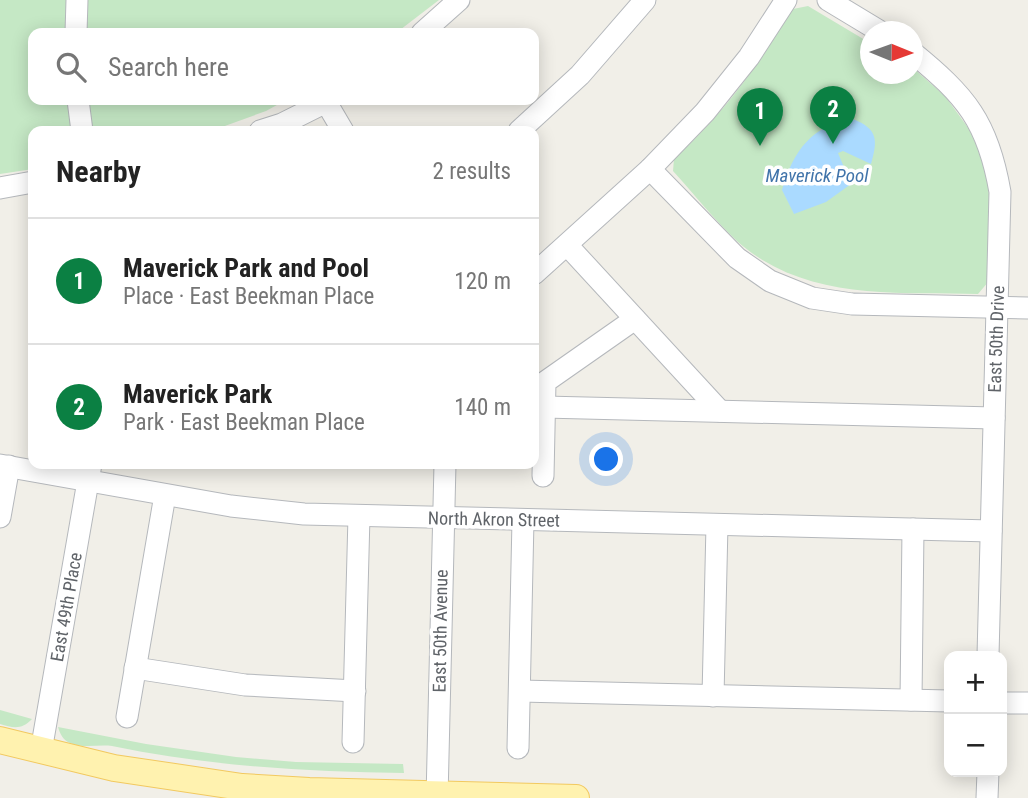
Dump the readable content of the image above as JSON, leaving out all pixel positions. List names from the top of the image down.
{
  "streets": {
    "street": [
      "East 50th Drive",
      "North Akron Street",
      "East 49th Place",
      "East 50th Avenue"
    ]
  },
  "crossings": [
    ["East 50th Drive", "North Akron Street"],
    ["North Akron Street", "East 49th Place"],
    ["North Akron Street", "East 50th Avenue"]
  ],
  "water": ["Maverick Pool"],
  "north": "right",
  "page": {
    "search": "Search here",
    "pins": ["2", "1"],
    "heading": ["Nearby", "2 results"],
    "list": [
      {
        "mark": "1",
        "name": "Maverick Park and Pool",
        "note": "Place · East Beekman Place",
        "value": "120 m"
      },
      {
        "mark": "2",
        "name": "Maverick Park",
        "note": "Park · East Beekman Place",
        "value": "140 m"
      }
    ],
    "map_buttons": ["+", "−"]
  }
}
